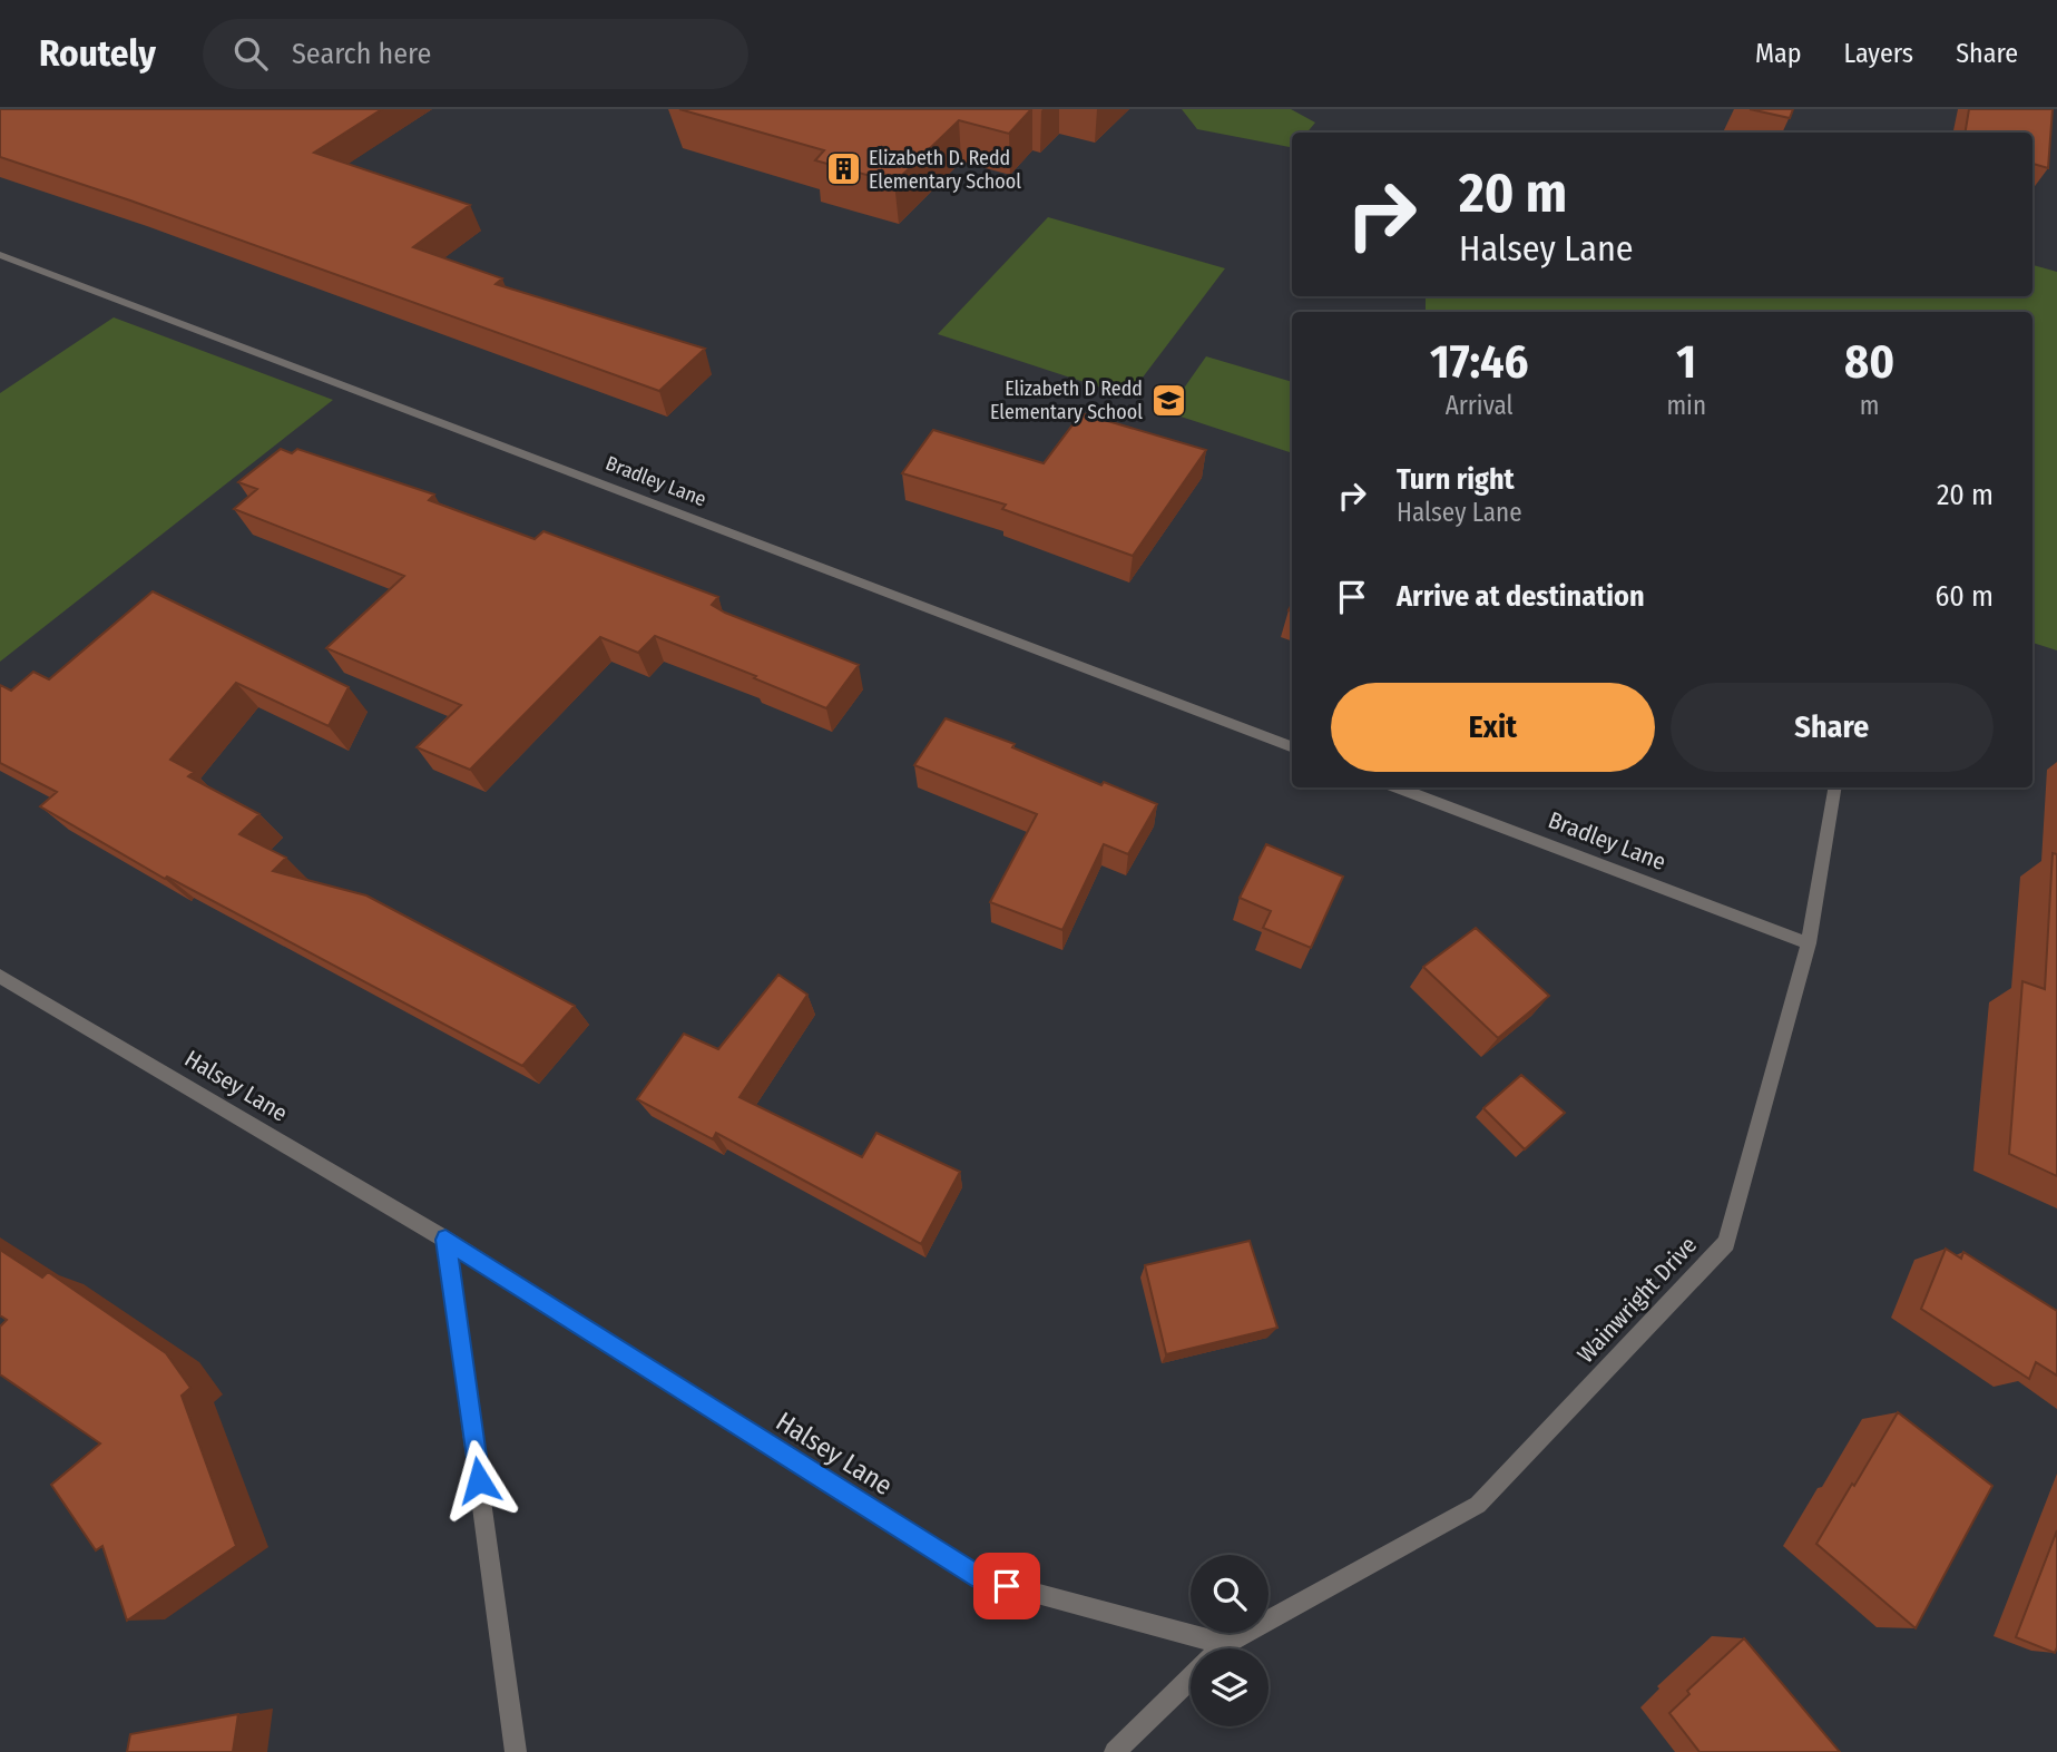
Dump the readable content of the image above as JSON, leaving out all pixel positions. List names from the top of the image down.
{
  "streets": {
    "street": ["Bradley Lane", "Halsey Lane", "Wainwright Drive"]
  },
  "crossings": [
    ["Bradley Lane", "Wainwright Drive"],
    ["Halsey Lane", "Wainwright Drive"]
  ],
  "places": {
    "building": ["Elizabeth D. Redd Elementary School"],
    "school or university": ["Elizabeth D Redd Elementary School"]
  },
  "page": {
    "header": "Routely",
    "search": "Search here",
    "nav": ["Map", "Layers", "Share"],
    "turn": ["20 m", "Halsey Lane"],
    "eta": [
      "17:46",
      "Arrival",
      "1",
      "min",
      "80",
      "m"
    ],
    "list": [
      {
        "name": "Turn right",
        "note": "Halsey Lane",
        "value": "20 m"
      },
      {
        "name": "Arrive at destination",
        "value": "60 m"
      }
    ],
    "buttons": ["Exit", "Share"]
  }
}
